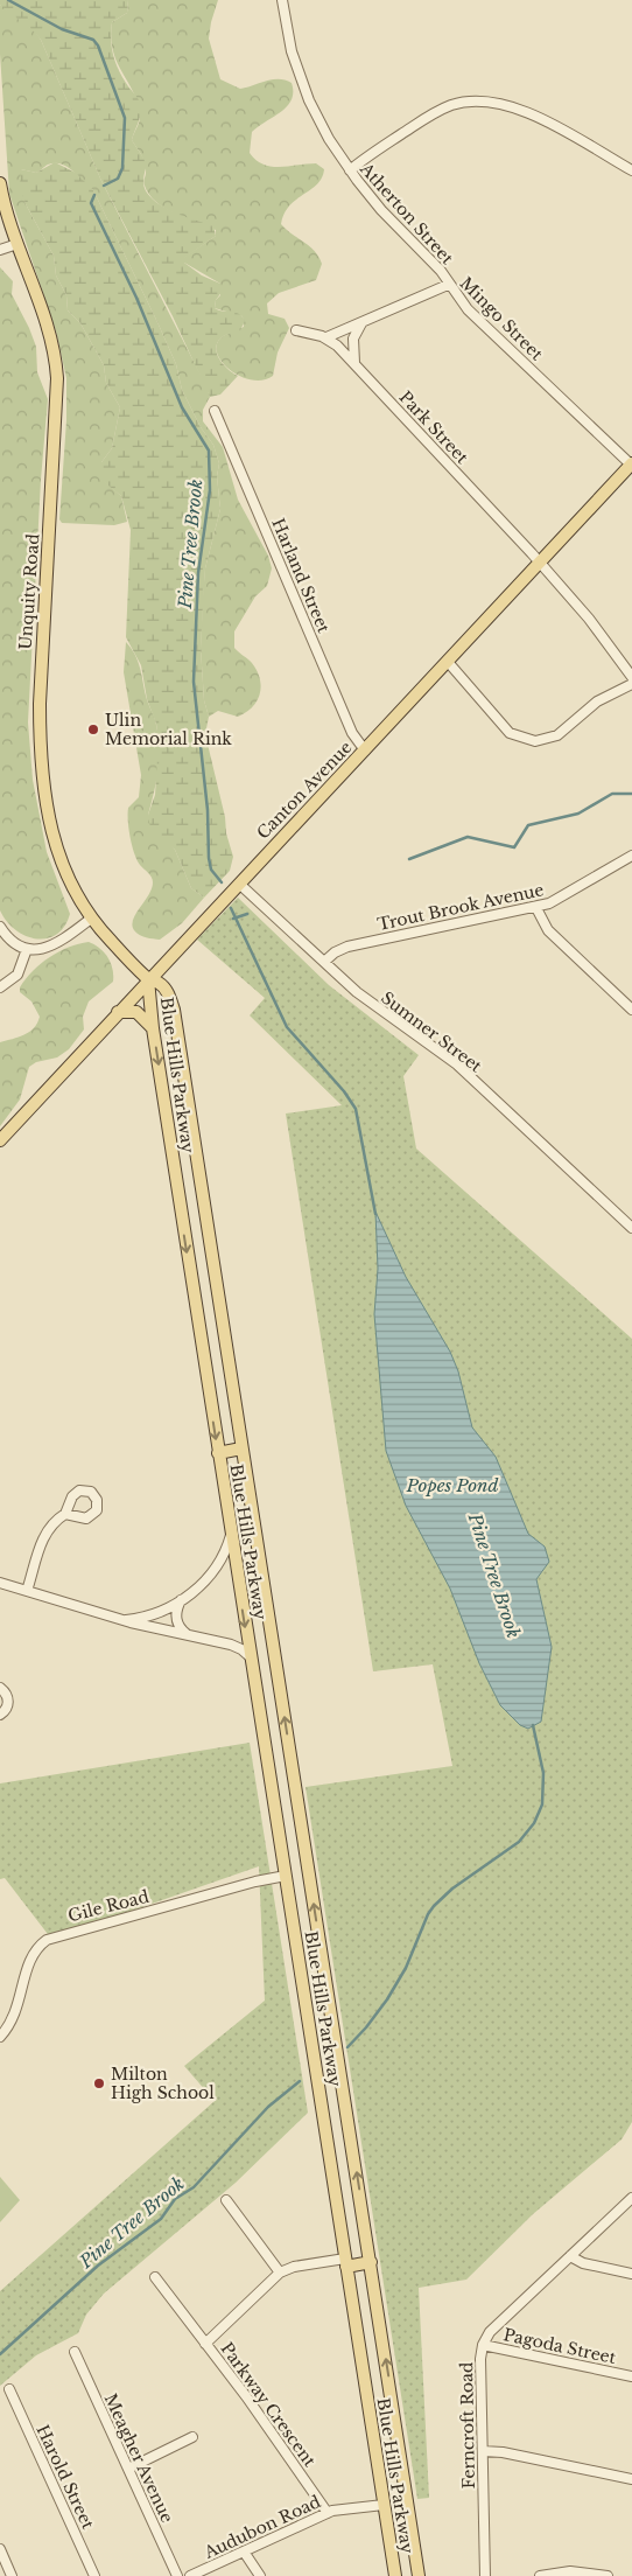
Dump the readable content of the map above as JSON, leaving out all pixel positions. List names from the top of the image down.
{
  "streets": {
    "main road": ["Unquity Road", "Canton Avenue", "Blue Hills Parkway"],
    "street": [
      "Atherton Street",
      "Mingo Street",
      "Park Street",
      "Harland Street",
      "Trout Brook Avenue",
      "Sumner Street",
      "Gile Road",
      "Pagoda Street",
      "Parkway Crescent",
      "Ferncroft Road",
      "Meagher Avenue",
      "Harold Street",
      "Audubon Road"
    ]
  },
  "crossings": [
    ["Atherton Street", "Mingo Street"],
    ["Mingo Street", "Park Street"],
    ["Mingo Street", "Canton Avenue"],
    ["Park Street", "Canton Avenue"],
    ["Harland Street", "Canton Avenue"],
    ["Unquity Road", "Canton Avenue"],
    ["Unquity Road", "Blue Hills Parkway"],
    ["Canton Avenue", "Sumner Street"],
    ["Canton Avenue", "Blue Hills Parkway"],
    ["Trout Brook Avenue", "Sumner Street"],
    ["Blue Hills Parkway", "Gile Road"],
    ["Blue Hills Parkway", "Parkway Crescent"],
    ["Blue Hills Parkway", "Audubon Road"],
    ["Pagoda Street", "Ferncroft Road"],
    ["Parkway Crescent", "Audubon Road"]
  ],
  "water": ["Pine Tree Brook", "Popes Pond"],
  "places": ["Ulin Memorial Rink", "Milton High School"]
}
